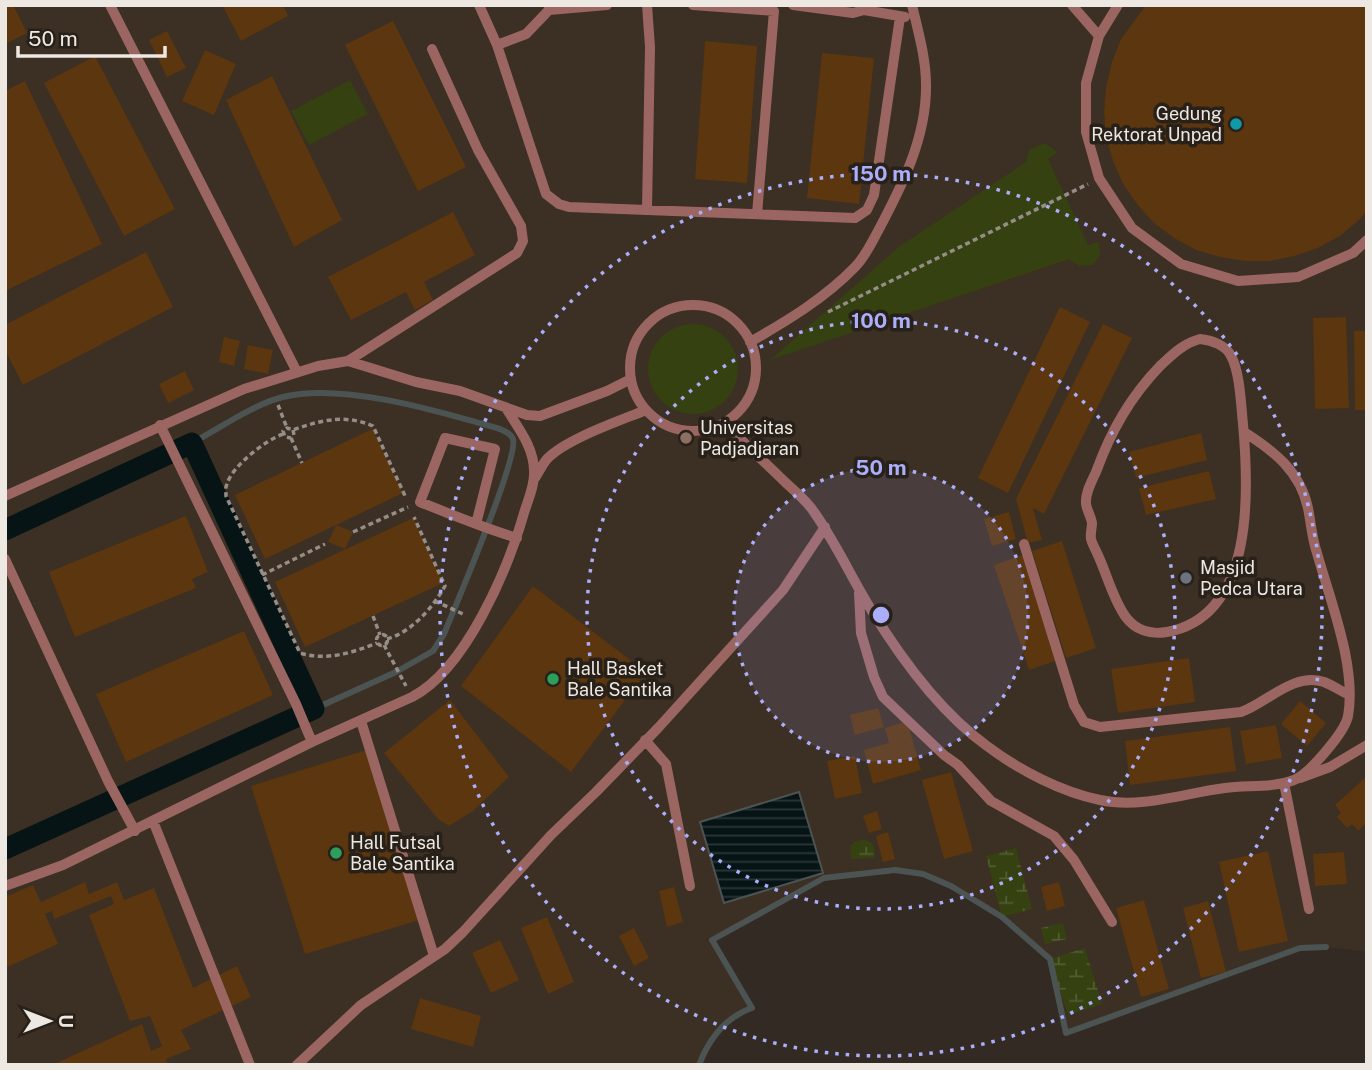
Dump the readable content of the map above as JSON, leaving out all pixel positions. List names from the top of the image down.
{
  "places": [
    "Gedung Rektorat Unpad",
    "Universitas Padjadjaran",
    "Masjid Pedca Utara",
    "Hall Basket Bale Santika",
    "Hall Futsal Bale Santika"
  ],
  "scale_bar": "50 m",
  "north": "right",
  "rings": ["150 m", "100 m", "50 m"]
}
